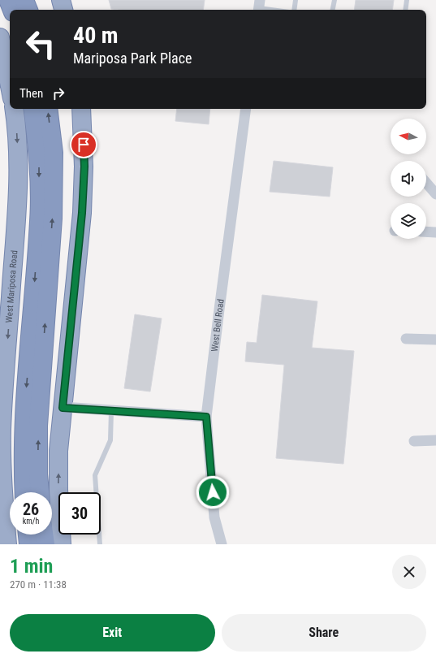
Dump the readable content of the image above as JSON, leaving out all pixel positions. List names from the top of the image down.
{
  "streets": {
    "highway": ["West Mariposa Road"],
    "street": ["West Bell Road"]
  },
  "north": "left",
  "page": {
    "turn": ["40 m", "Mariposa Park Place"],
    "then": "Then",
    "speed": "26 km/h",
    "limit": "30",
    "heading": ["1 min", "270 m · 11:38"],
    "buttons": ["Exit", "Share"]
  }
}
